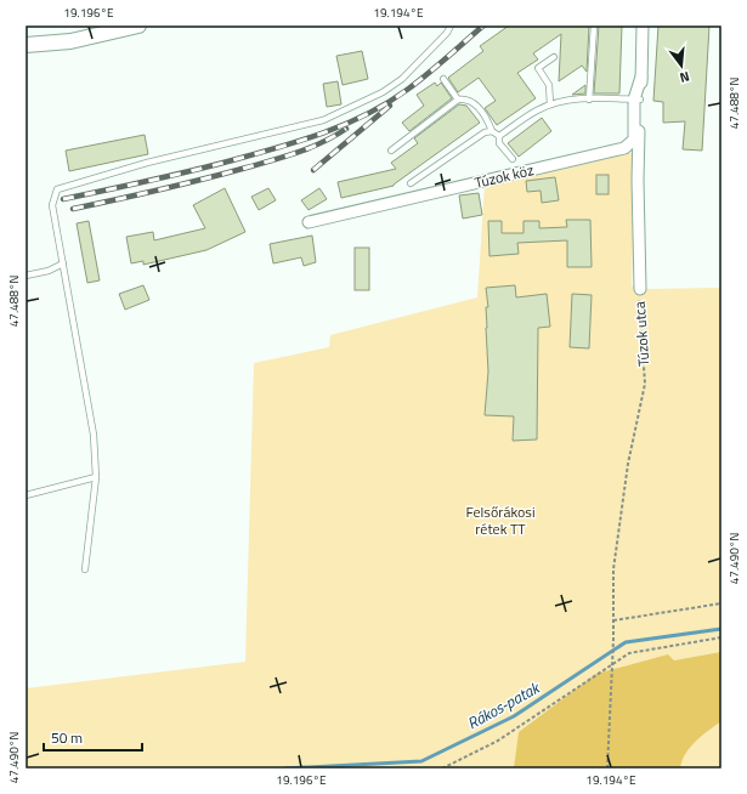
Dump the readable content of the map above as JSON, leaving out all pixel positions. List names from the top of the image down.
{
  "streets": {
    "street": ["Túzok köz", "Túzok utca"]
  },
  "crossings": [
    ["Túzok köz", "Túzok utca"]
  ],
  "water": ["Rákos-patak"],
  "parks": ["Felsőrákosi rétek TT"],
  "scale_bar": "50 m",
  "north": "bottom",
  "coordinates": [
    "19.196°E",
    "19.194°E",
    "47.488°N",
    "47.490°N"
  ]
}
